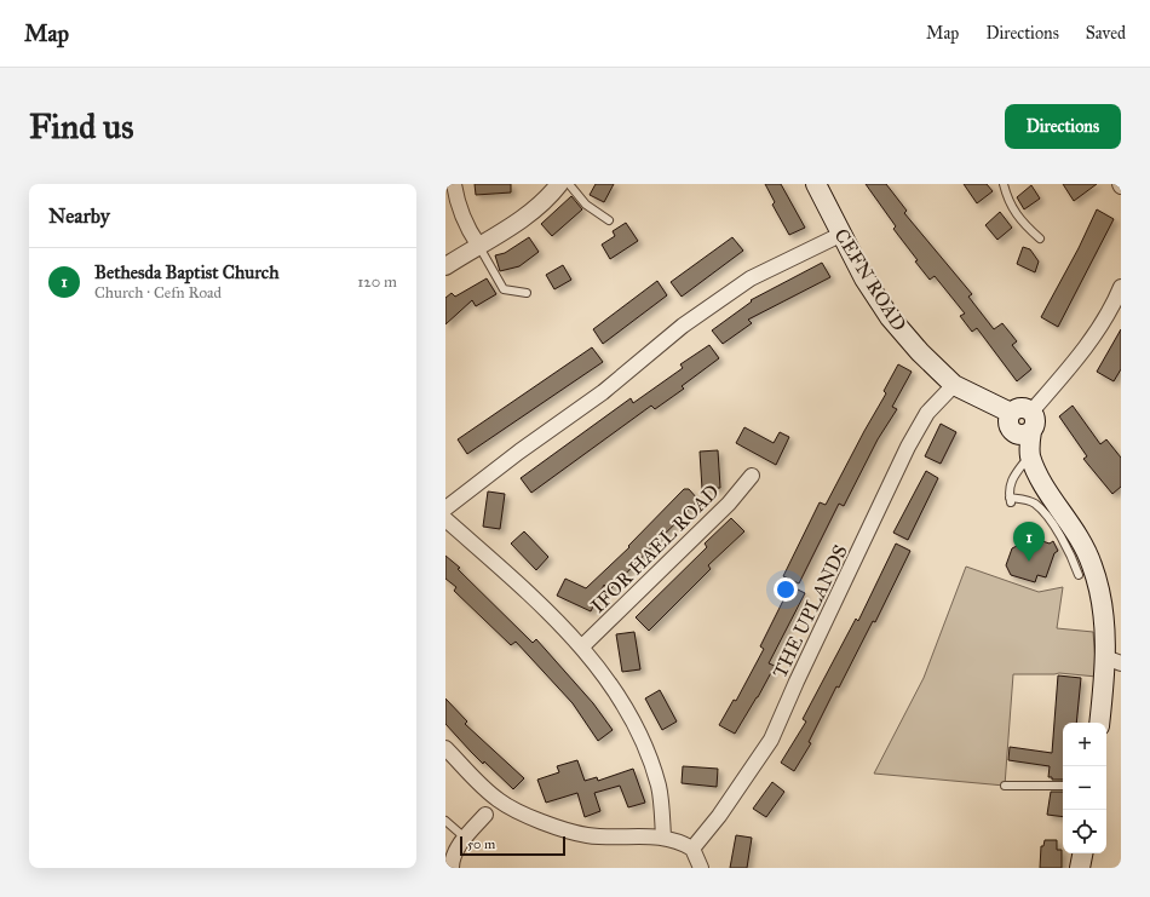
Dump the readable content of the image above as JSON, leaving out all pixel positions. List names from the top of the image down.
{
  "streets": {
    "main road": ["CEFN ROAD"],
    "street": ["IFOR HAEL ROAD", "THE UPLANDS"]
  },
  "crossings": [
    ["CEFN ROAD", "THE UPLANDS"]
  ],
  "scale_bar": "50 m",
  "page": {
    "header": "Map",
    "nav": ["Map", "Directions", "Saved"],
    "buttons": "Directions",
    "title": "Find us",
    "heading": "Nearby",
    "list": [
      {
        "mark": "1",
        "name": "Bethesda Baptist Church",
        "note": "Church · Cefn Road",
        "value": "120 m"
      }
    ],
    "pins": "1",
    "map_buttons": ["+", "−"],
    "scale": "50 m"
  }
}
